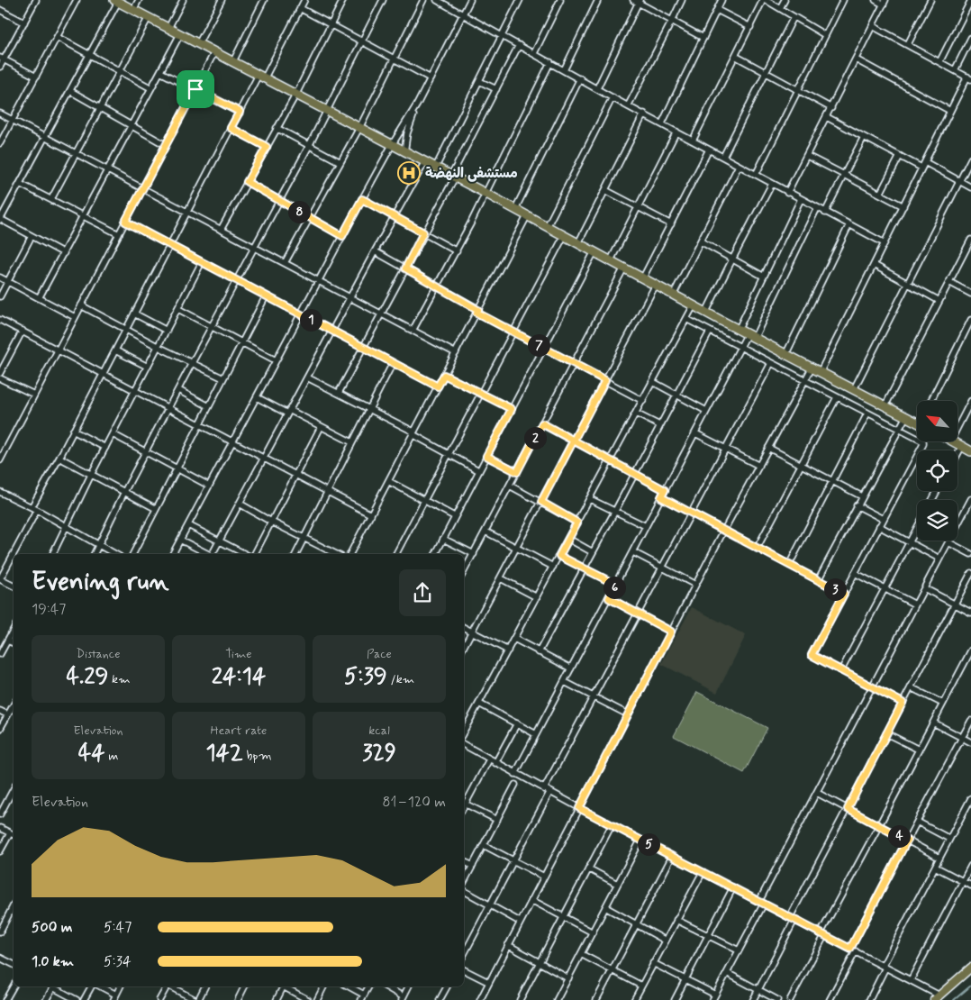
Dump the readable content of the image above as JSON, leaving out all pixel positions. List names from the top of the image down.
{
  "places": {
    "hospital": ["مستشفى النهضة"]
  },
  "north": "top left",
  "page": {
    "pins": [
      "8",
      "1",
      "7",
      "2",
      "6",
      "3",
      "4",
      "5"
    ],
    "heading": ["Evening run", "19:47"],
    "stats": [
      ["Distance", "4.29 km"],
      ["Time", "24:14"],
      ["Pace", "5:39 /km"],
      ["Elevation", "44 m"],
      ["Heart rate", "142 bpm"],
      ["kcal", "329"]
    ],
    "chart": ["Elevation", "81–120 m"],
    "list": [
      {
        "name": "500 m",
        "note": "5:47"
      },
      {
        "name": "1.0 km",
        "note": "5:34"
      }
    ]
  }
}
